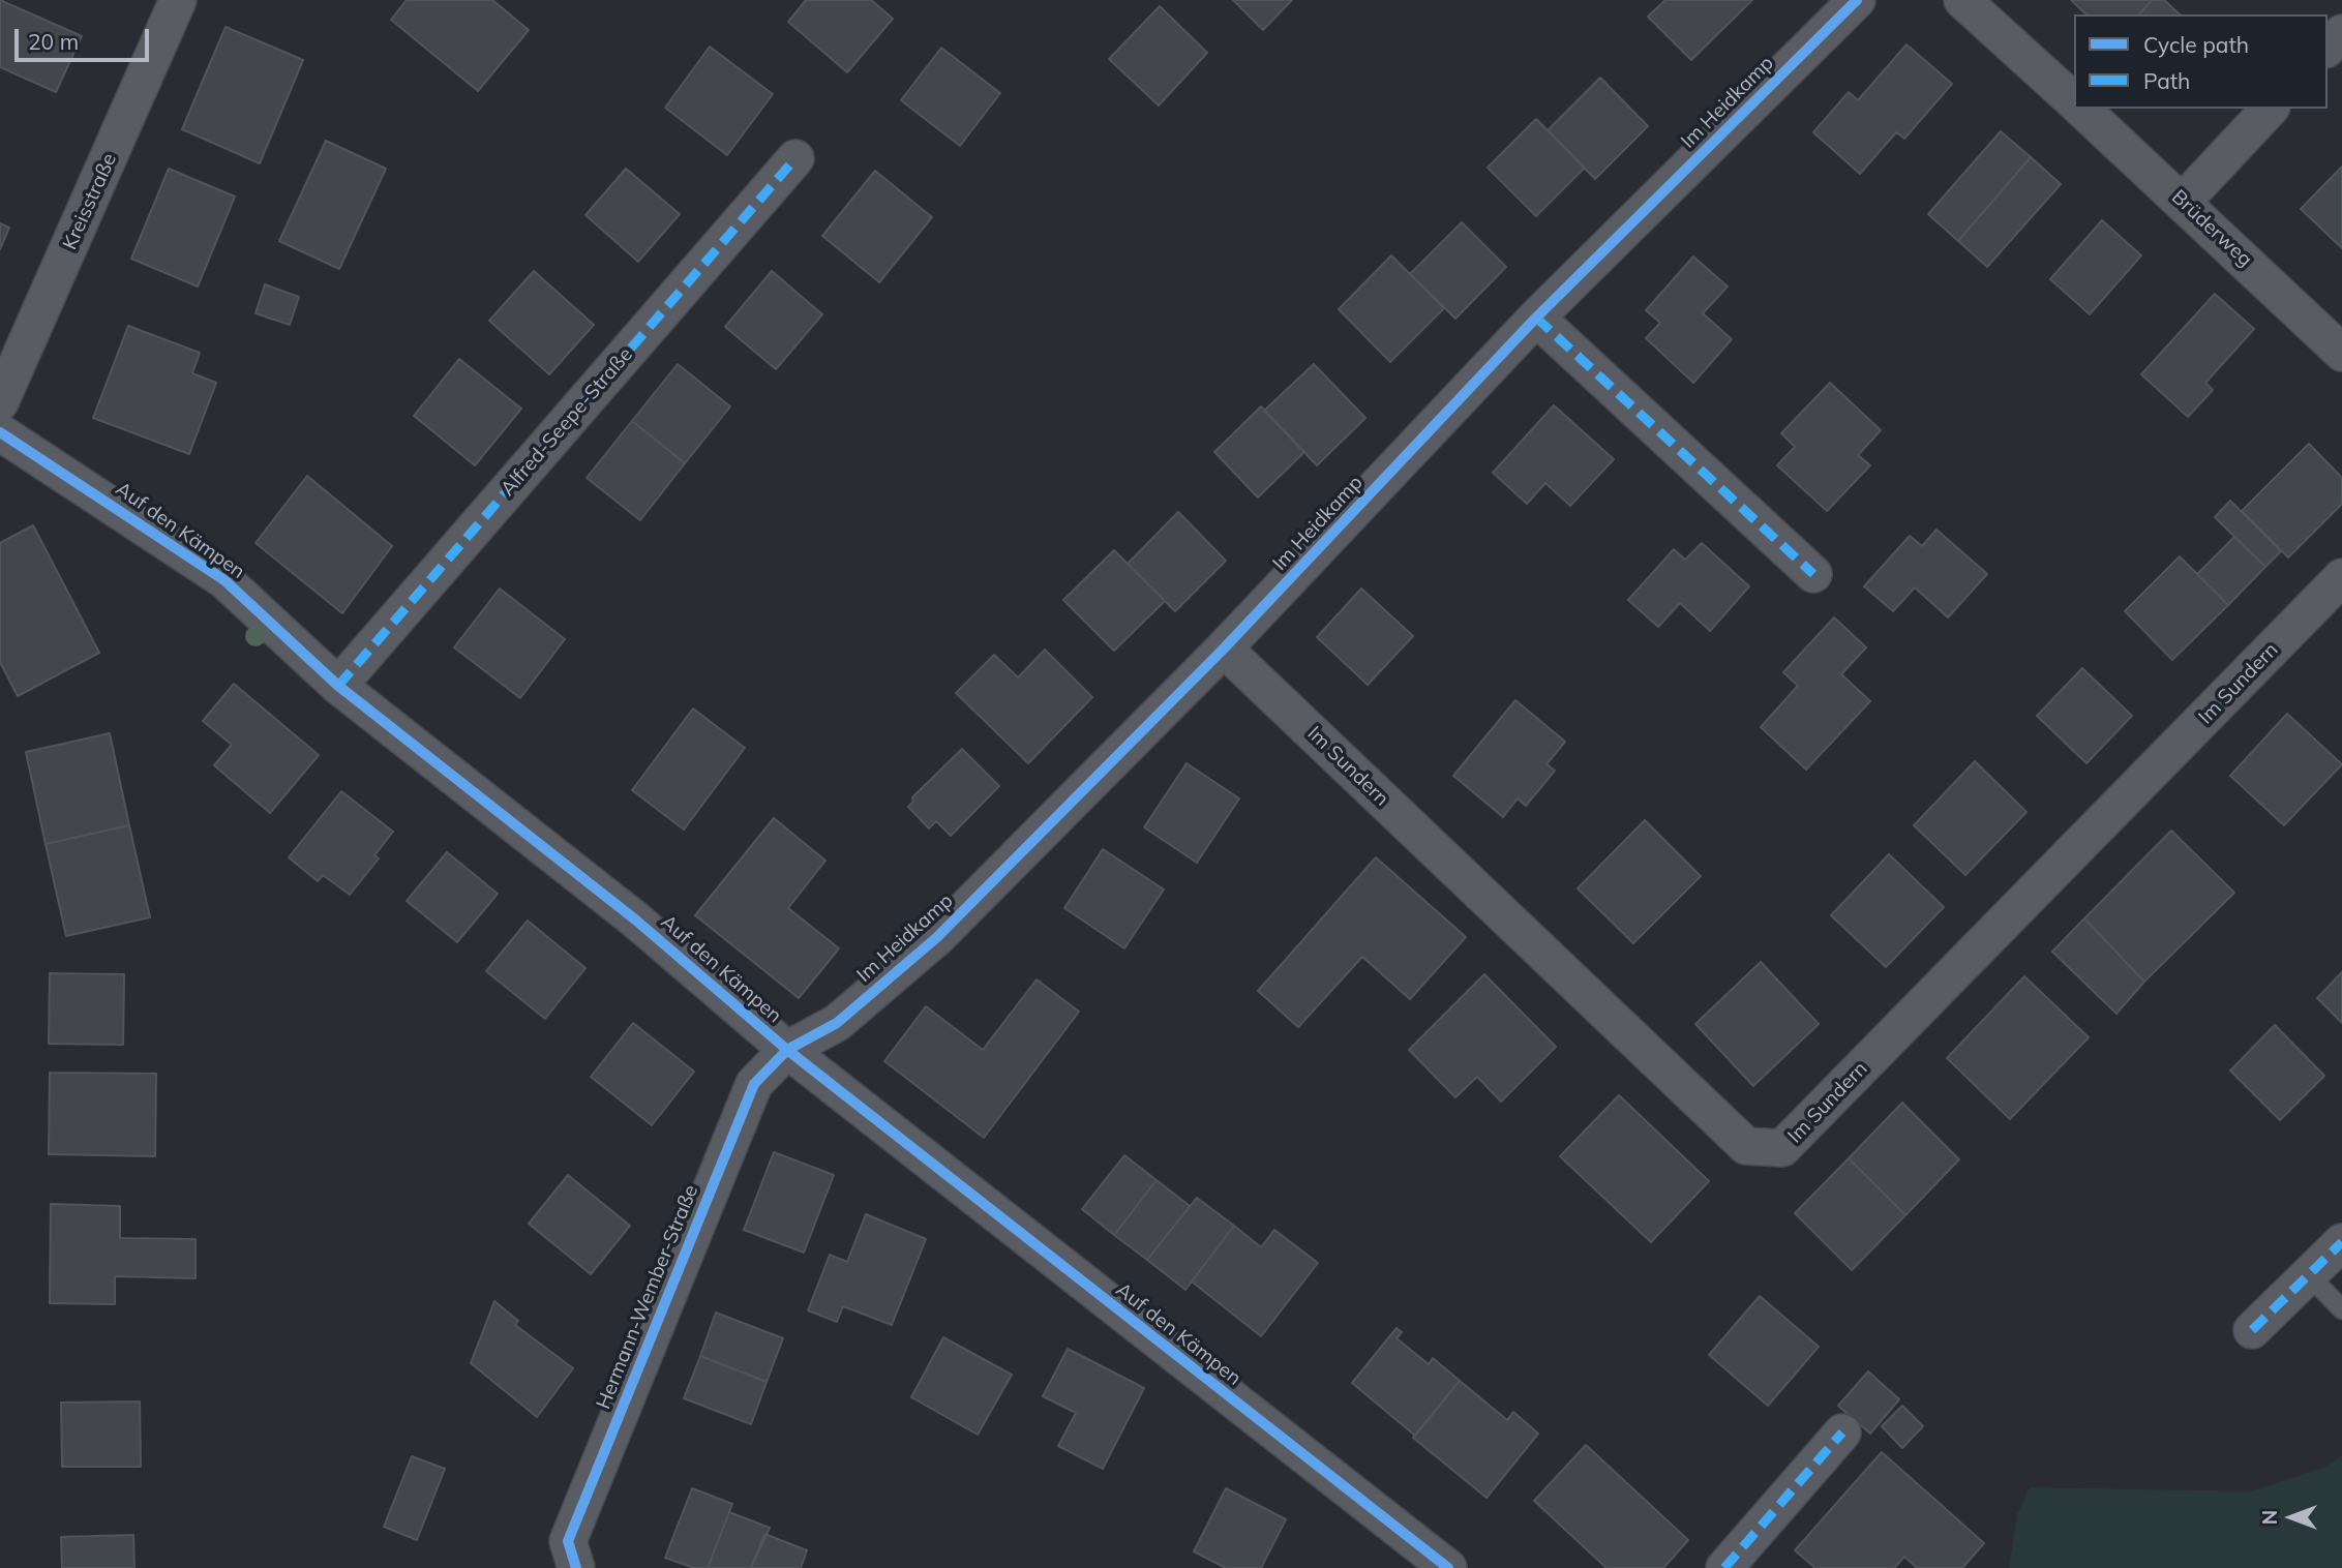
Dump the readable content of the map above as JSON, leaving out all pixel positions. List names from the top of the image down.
{
  "streets": {
    "street": [
      "Im Heidkamp",
      "Kreisstraße",
      "Brüderweg",
      "Alfred-Seepe-Straße",
      "Auf den Kämpen",
      "Im Sundern",
      "Hermann-Wember-Straße"
    ]
  },
  "crossings": [
    ["Im Heidkamp", "Auf den Kämpen"],
    ["Im Heidkamp", "Im Sundern"],
    ["Im Heidkamp", "Hermann-Wember-Straße"],
    ["Alfred-Seepe-Straße", "Auf den Kämpen"],
    ["Auf den Kämpen", "Hermann-Wember-Straße"]
  ],
  "legend": ["Cycle path", "Path"],
  "scale_bar": "20 m",
  "north": "left"
}
